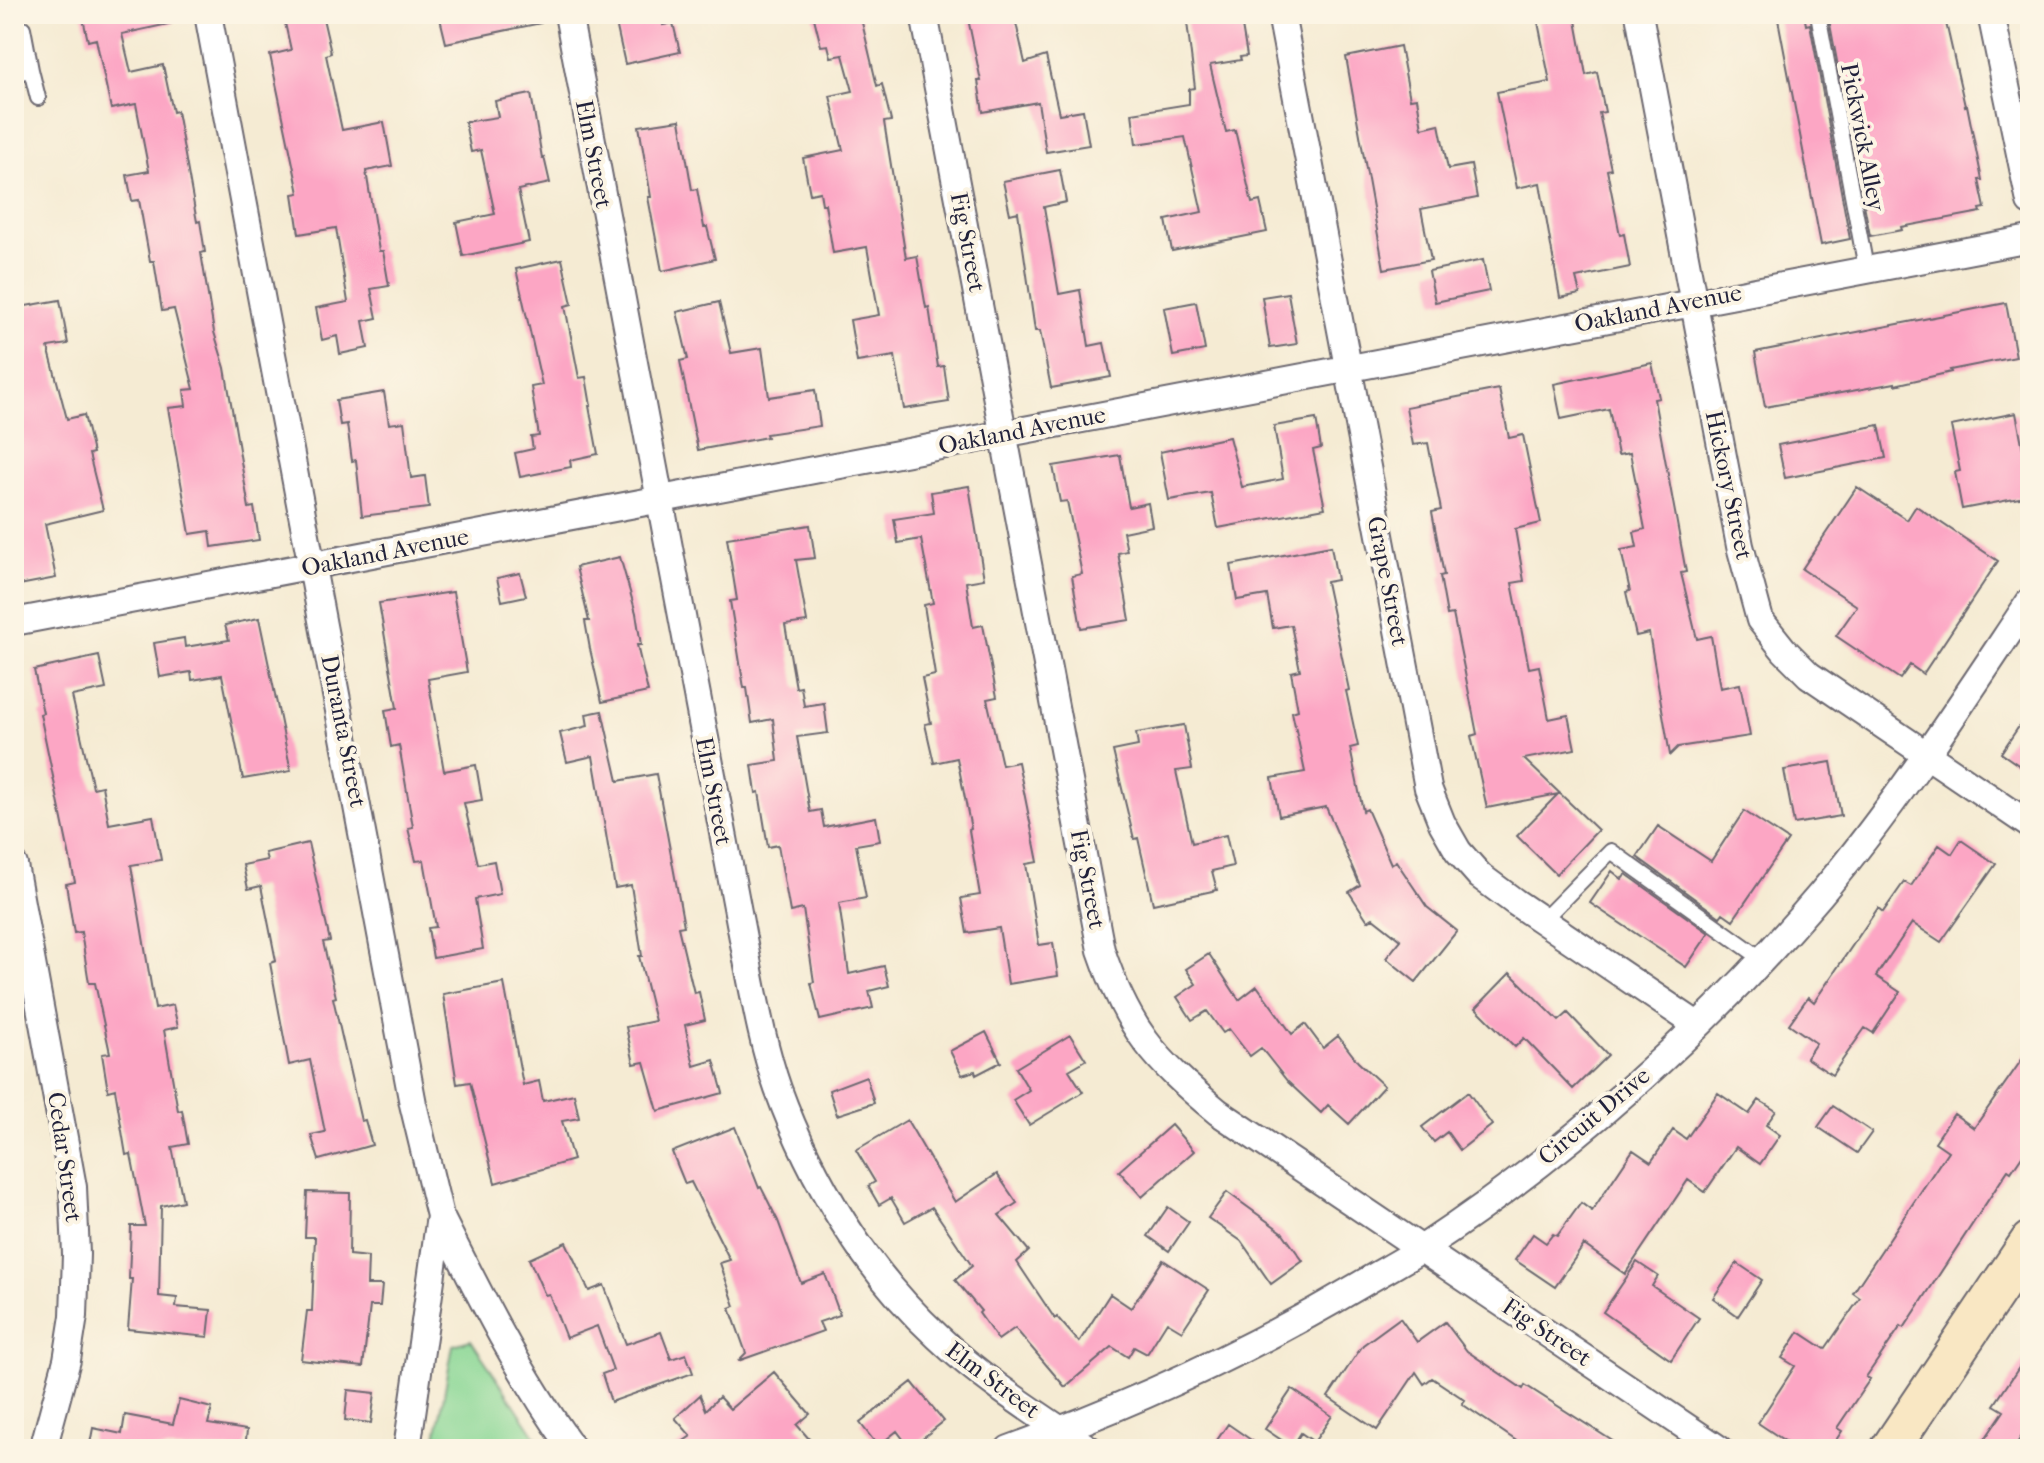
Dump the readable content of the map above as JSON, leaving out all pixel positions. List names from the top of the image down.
{
  "streets": {
    "street": [
      "Elm Street",
      "Fig Street",
      "Oakland Avenue",
      "Hickory Street",
      "Grape Street",
      "Duranta Street",
      "Circuit Drive",
      "Cedar Street"
    ],
    "lane": ["Pickwick Alley"]
  },
  "crossings": [
    ["Pickwick Alley", "Oakland Avenue"],
    ["Elm Street", "Oakland Avenue"],
    ["Elm Street", "Circuit Drive"],
    ["Fig Street", "Oakland Avenue"],
    ["Fig Street", "Circuit Drive"],
    ["Oakland Avenue", "Hickory Street"],
    ["Oakland Avenue", "Grape Street"],
    ["Oakland Avenue", "Duranta Street"],
    ["Hickory Street", "Circuit Drive"],
    ["Grape Street", "Circuit Drive"]
  ]
}
